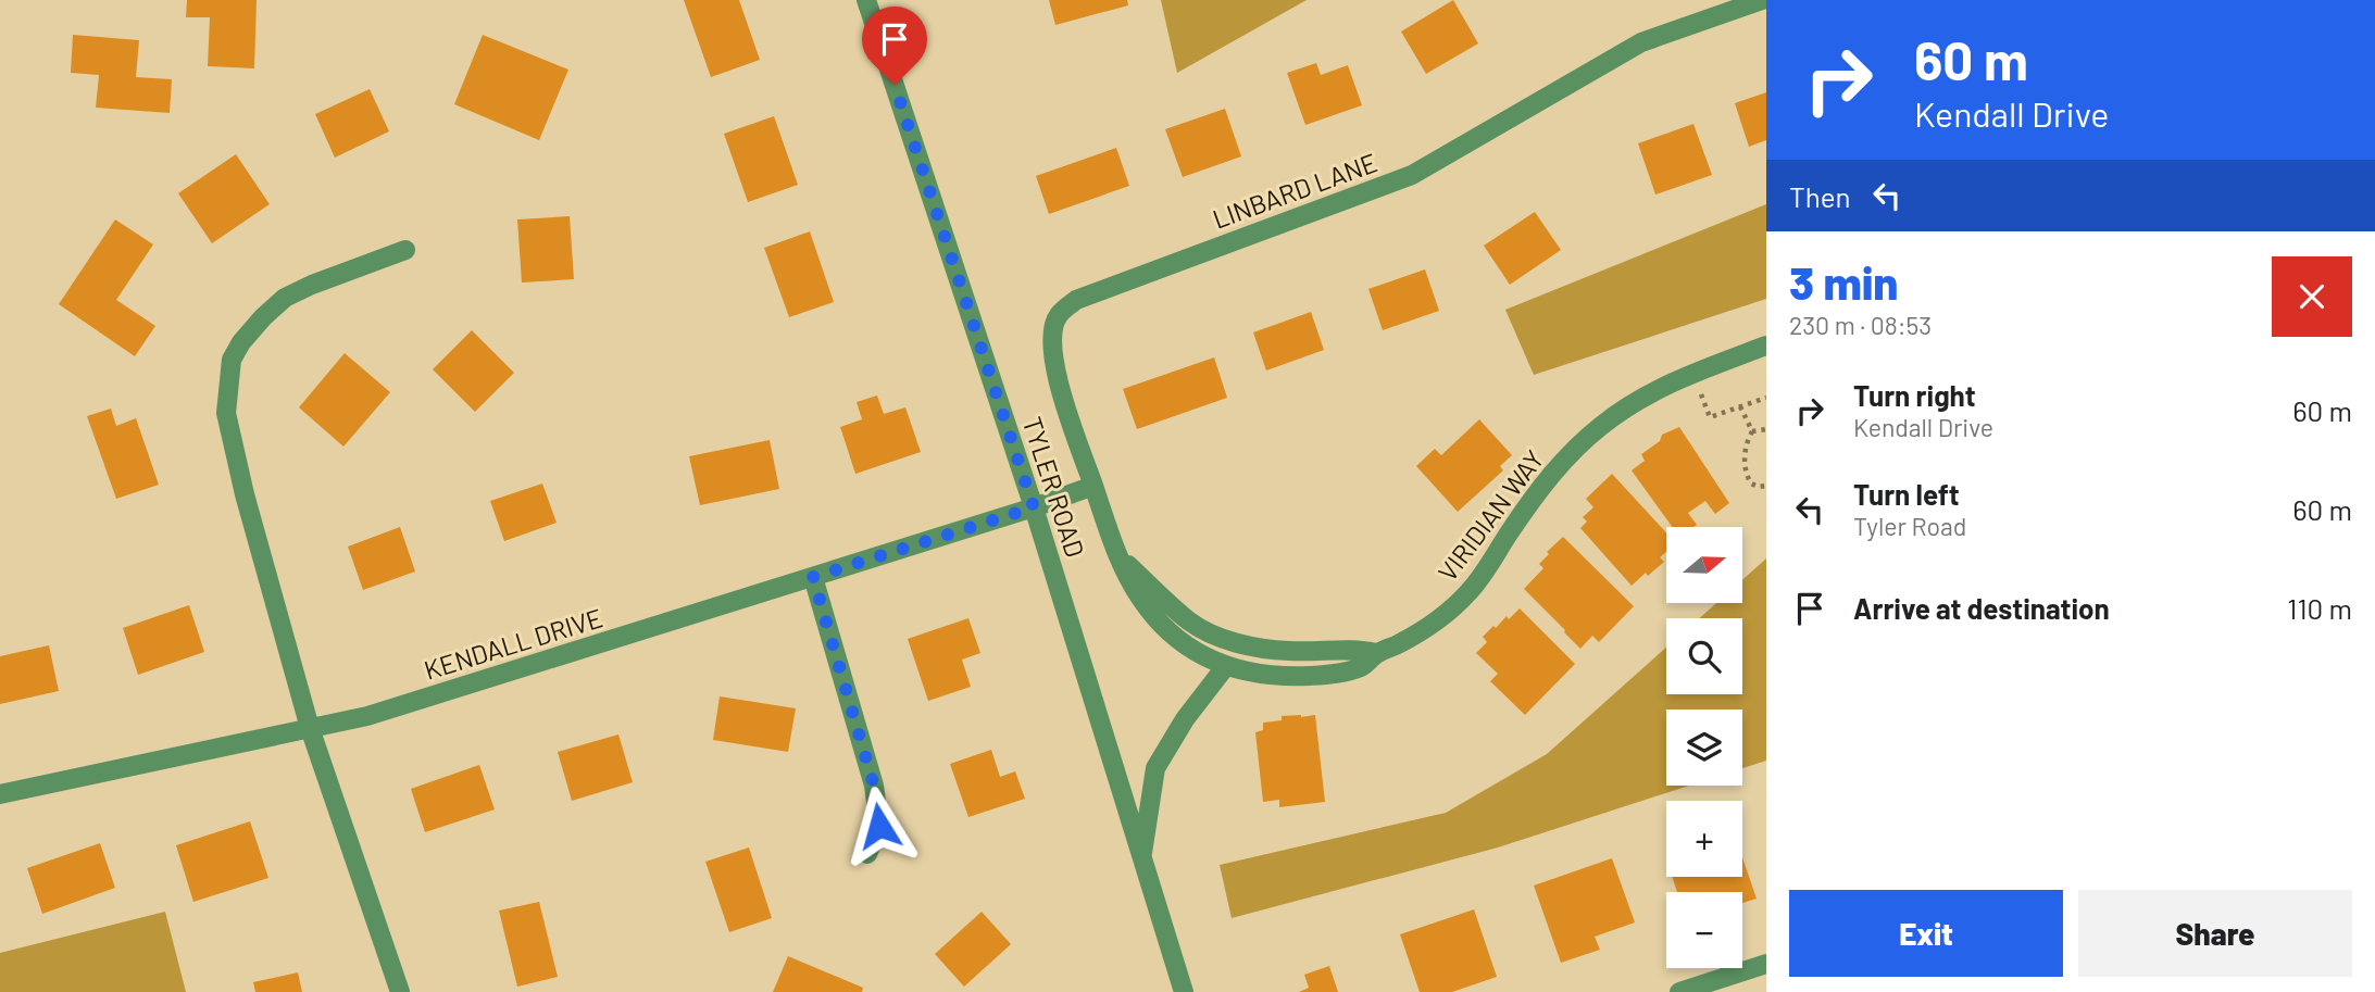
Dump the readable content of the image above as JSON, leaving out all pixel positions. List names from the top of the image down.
{
  "streets": {
    "street": [
      "LINBARD LANE",
      "TYLER ROAD",
      "VIRIDIAN WAY",
      "KENDALL DRIVE"
    ]
  },
  "crossings": [
    ["LINBARD LANE", "VIRIDIAN WAY"],
    ["TYLER ROAD", "KENDALL DRIVE"]
  ],
  "north": "right",
  "page": {
    "turn": ["60 m", "Kendall Drive"],
    "then": "Then",
    "heading": ["3 min", "230 m · 08:53"],
    "list": [
      {
        "name": "Turn right",
        "note": "Kendall Drive",
        "value": "60 m"
      },
      {
        "name": "Turn left",
        "note": "Tyler Road",
        "value": "60 m"
      },
      {
        "name": "Arrive at destination",
        "value": "110 m"
      }
    ],
    "map_buttons": ["+", "−"],
    "buttons": ["Exit", "Share"]
  }
}
